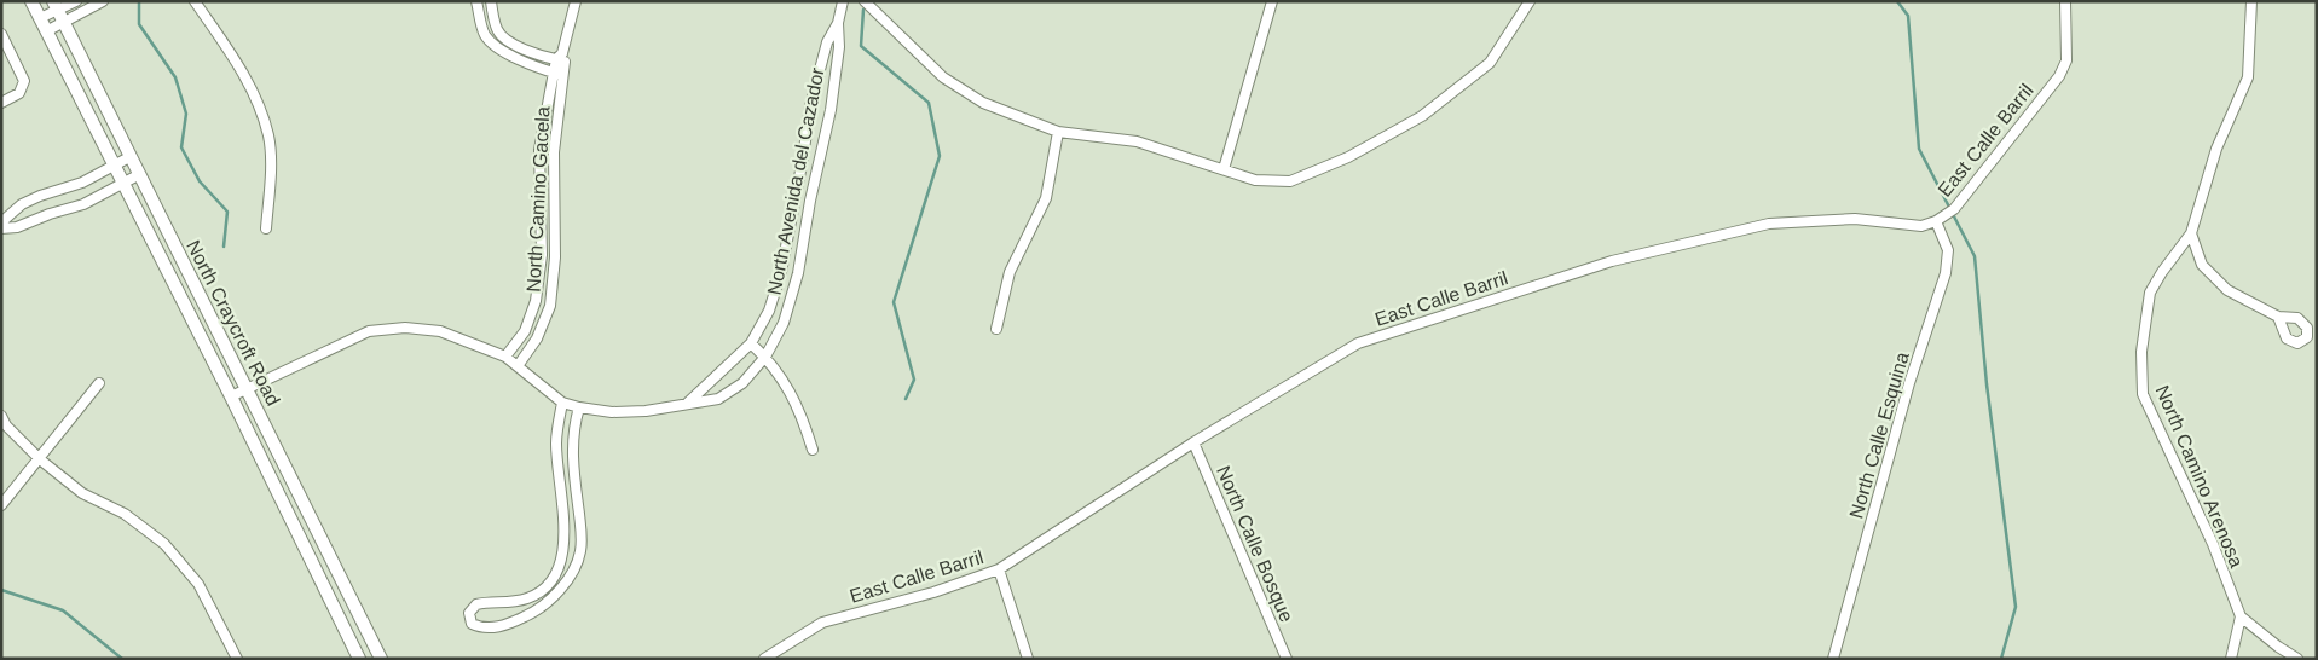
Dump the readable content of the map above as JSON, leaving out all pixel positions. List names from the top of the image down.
{
  "streets": {
    "main road": ["North Craycroft Road"],
    "street": [
      "East Calle Barril",
      "North Avenida del Cazador",
      "North Camino Gacela",
      "North Calle Esquina",
      "North Camino Arenosa",
      "North Calle Bosque"
    ]
  },
  "crossings": [
    ["East Calle Barril", "North Calle Esquina"],
    ["East Calle Barril", "North Calle Bosque"],
    ["North Avenida del Cazador", "North Camino Gacela"],
    ["North Avenida del Cazador", "North Craycroft Road"]
  ]
}
